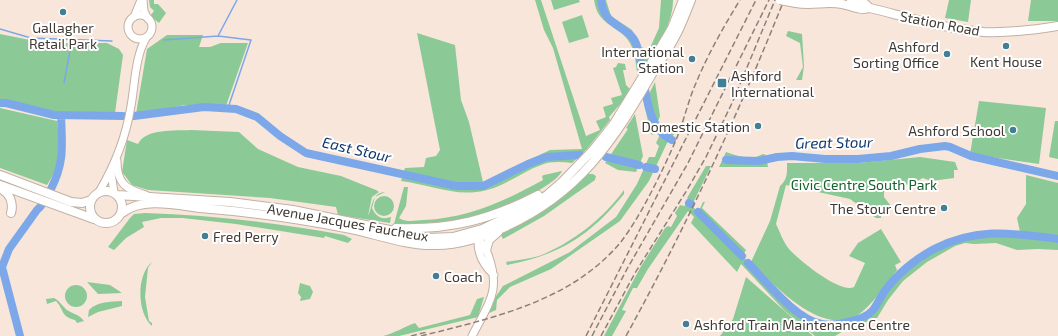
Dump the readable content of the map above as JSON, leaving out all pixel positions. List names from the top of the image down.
{
  "streets": {
    "main road": ["Station Road", "Avenue Jacques Faucheux"]
  },
  "water": ["Great Stour", "East Stour"],
  "parks": ["Civic Centre South Park"],
  "places": {
    "other": [
      "Gallagher Retail Park",
      "Kent House",
      "Ashford Sorting Office",
      "International Station",
      "Domestic Station",
      "Ashford School",
      "The Stour Centre",
      "Fred Perry",
      "Coach",
      "Ashford Train Maintenance Centre"
    ],
    "transit": ["Ashford International"]
  }
}
